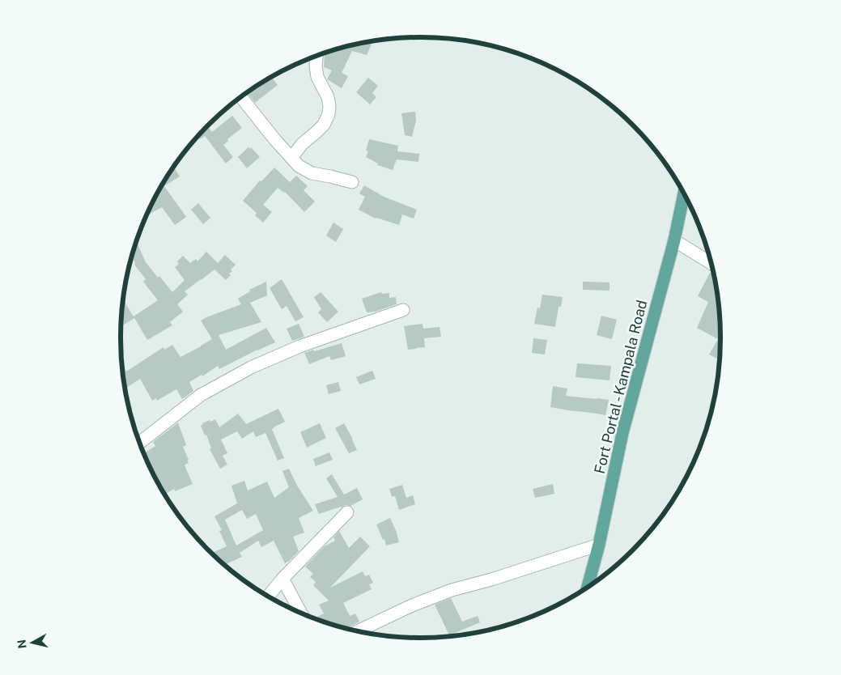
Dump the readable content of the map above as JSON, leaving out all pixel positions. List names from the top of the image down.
{
  "streets": {
    "main road": ["Fort Portal - Kampala Road"]
  },
  "north": "left"
}
